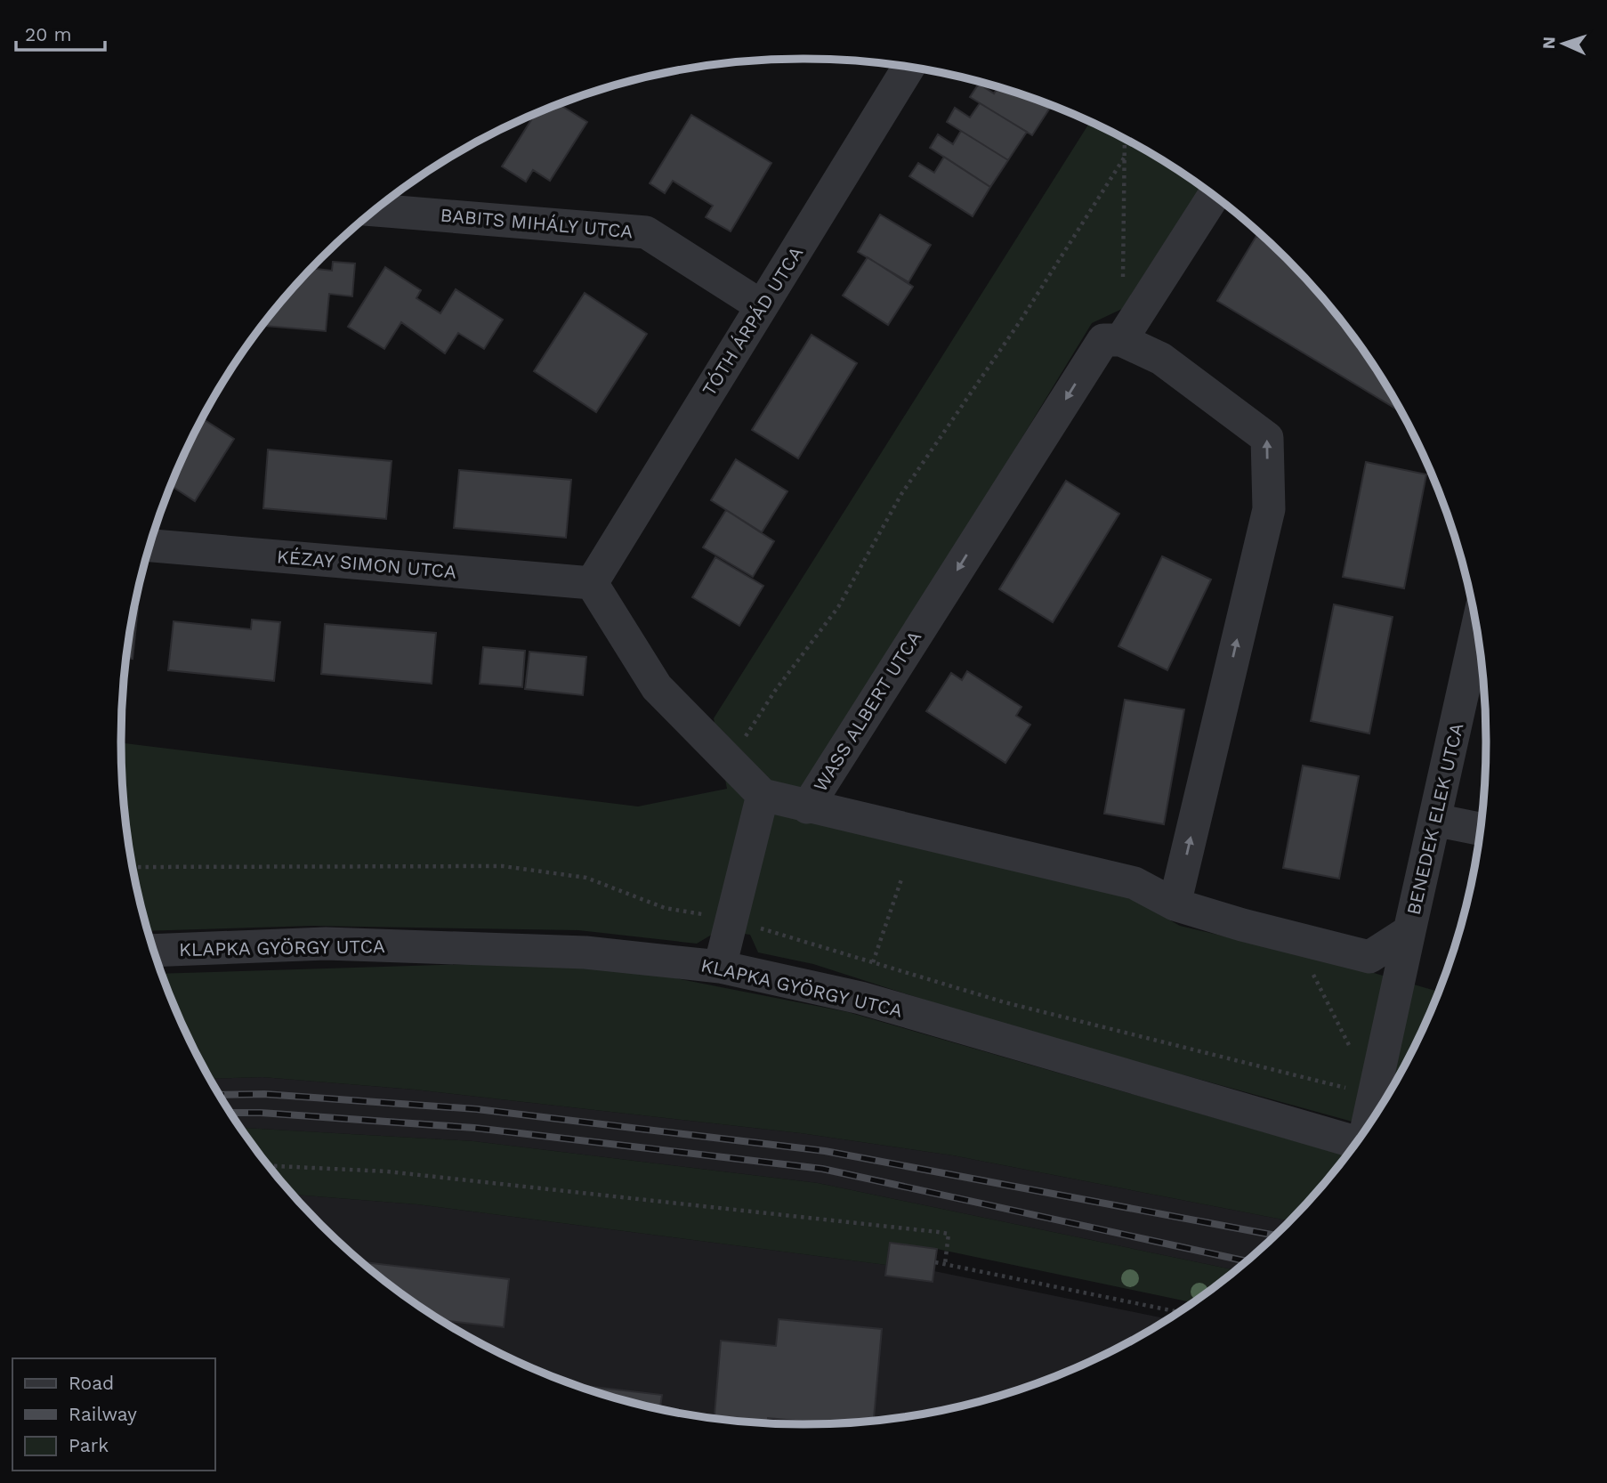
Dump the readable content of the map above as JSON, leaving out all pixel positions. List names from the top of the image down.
{
  "streets": {
    "street": [
      "BABITS MIHÁLY UTCA",
      "TÓTH ÁRPÁD UTCA",
      "KÉZAY SIMON UTCA",
      "WASS ALBERT UTCA",
      "BENEDEK ELEK UTCA",
      "KLAPKA GYÖRGY UTCA"
    ]
  },
  "crossings": [
    ["BABITS MIHÁLY UTCA", "TÓTH ÁRPÁD UTCA"],
    ["TÓTH ÁRPÁD UTCA", "KÉZAY SIMON UTCA"],
    ["WASS ALBERT UTCA", "BENEDEK ELEK UTCA"]
  ],
  "one_way": ["WASS ALBERT UTCA"],
  "legend": ["Road", "Railway", "Park"],
  "scale_bar": "20 m",
  "north": "left"
}
